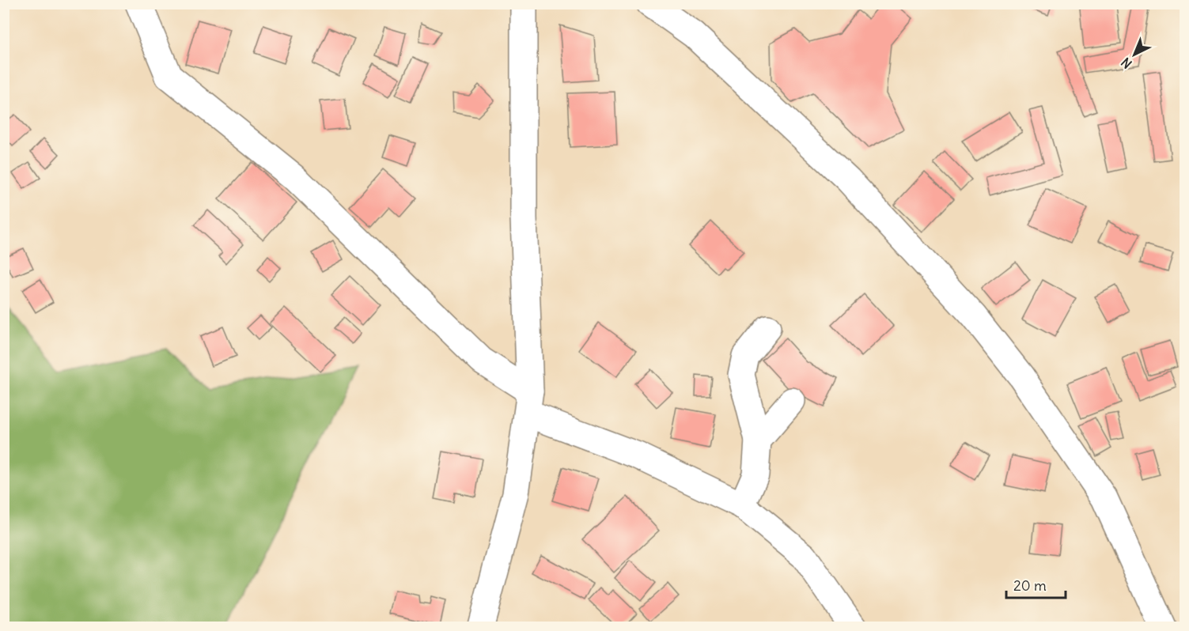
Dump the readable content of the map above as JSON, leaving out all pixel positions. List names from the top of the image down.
{
  "scale_bar": "20 m",
  "north": "bottom left"
}
